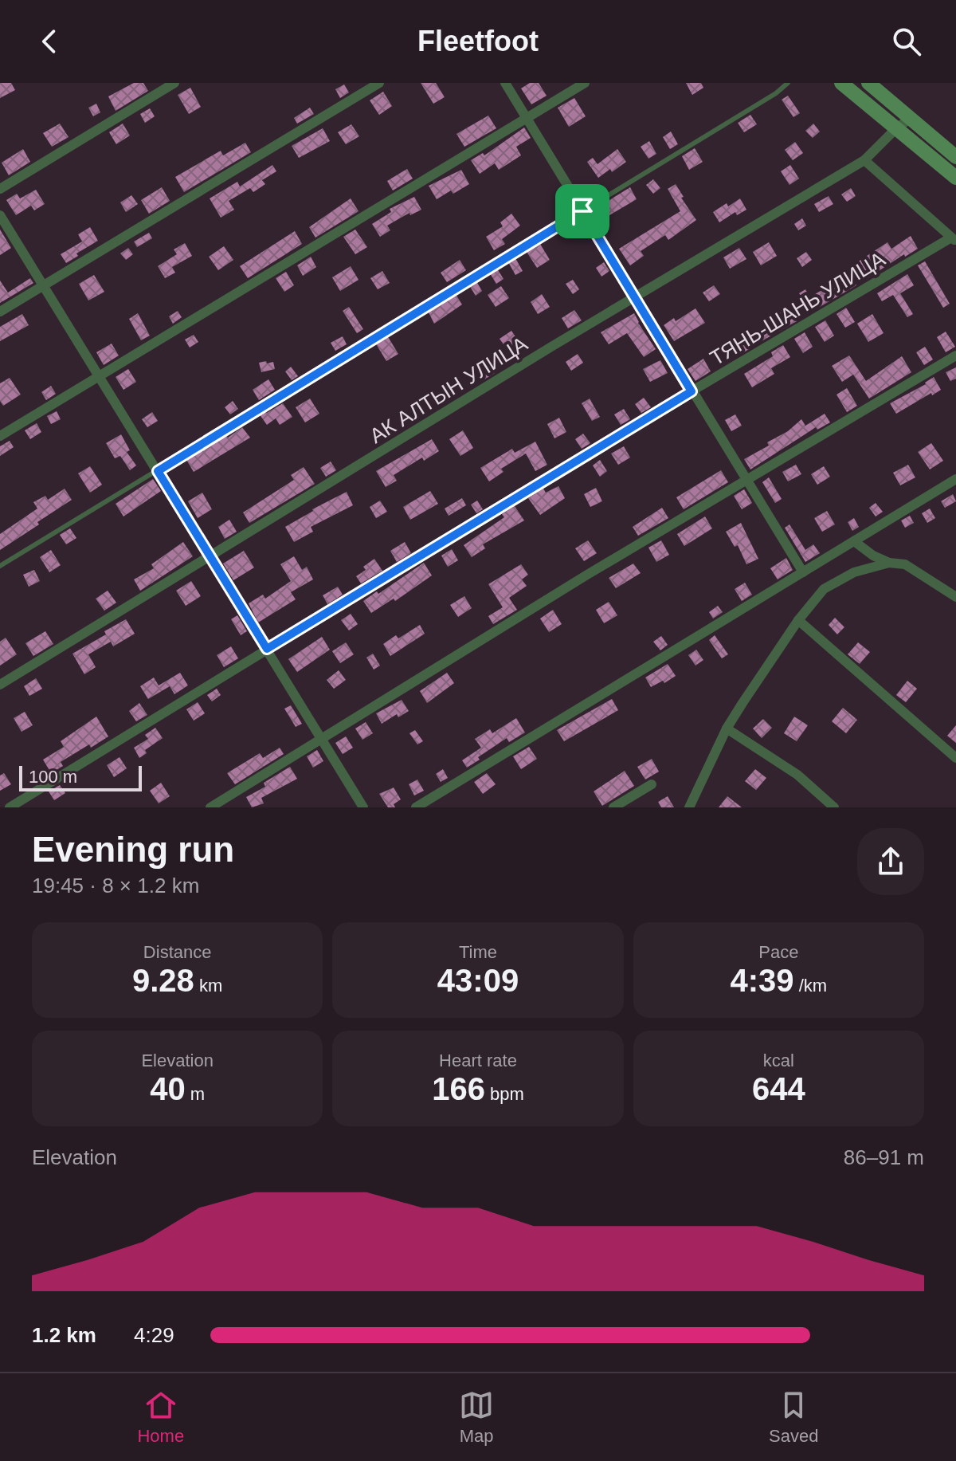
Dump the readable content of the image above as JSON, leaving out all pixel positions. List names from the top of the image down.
{
  "streets": {
    "street": ["ТЯНЬ-ШАНЬ УЛИЦА", "АК АЛТЫН УЛИЦА"]
  },
  "scale_bar": "100 m",
  "page": {
    "header": "Fleetfoot",
    "scale": "100 m",
    "heading": ["Evening run", "19:45 · 8 × 1.2 km"],
    "stats": [
      ["Distance", "9.28 km"],
      ["Time", "43:09"],
      ["Pace", "4:39 /km"],
      ["Elevation", "40 m"],
      ["Heart rate", "166 bpm"],
      ["kcal", "644"]
    ],
    "chart": ["Elevation", "86–91 m"],
    "list": [
      {
        "name": "1.2 km",
        "note": "4:29"
      }
    ],
    "tabs": ["Home", "Map", "Saved"]
  }
}
